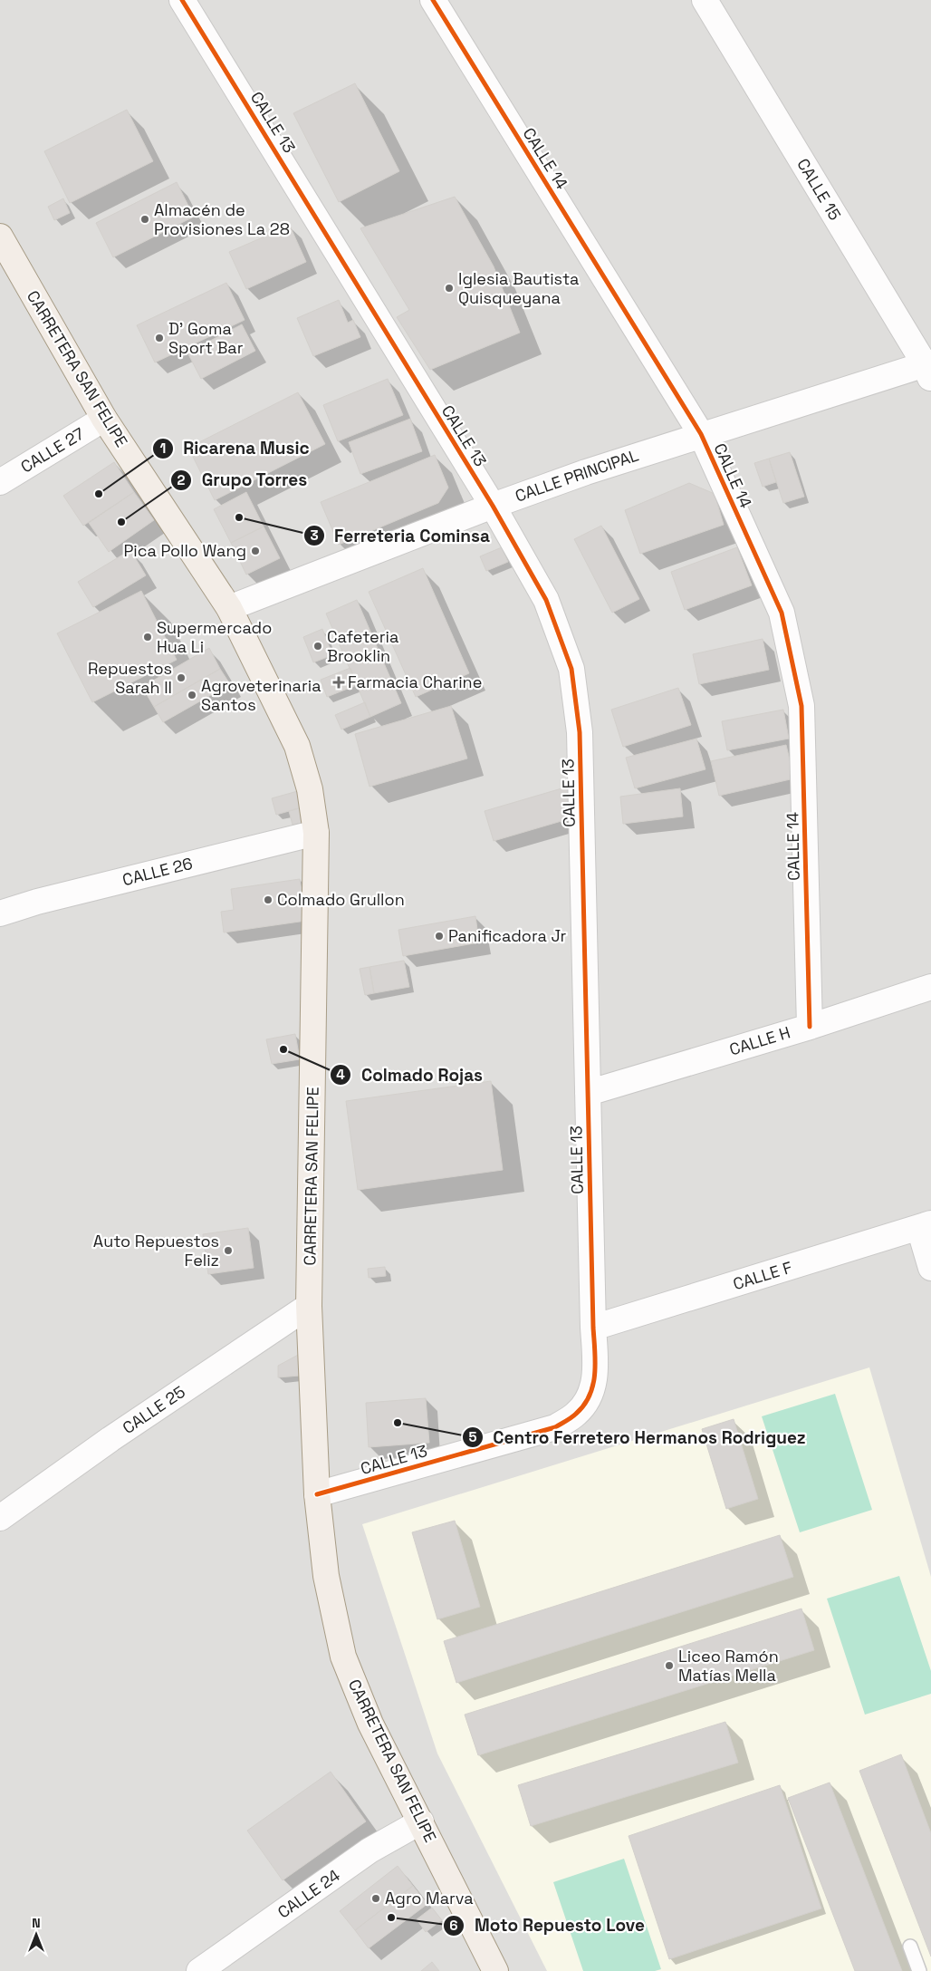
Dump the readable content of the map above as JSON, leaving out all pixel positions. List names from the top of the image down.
{
  "streets": {
    "main road": ["CARRETERA SAN FELIPE"],
    "street": [
      "CALLE 13",
      "CALLE 14",
      "CALLE 15",
      "CALLE 27",
      "CALLE PRINCIPAL",
      "CALLE 26",
      "CALLE H",
      "CALLE F",
      "CALLE 25",
      "CALLE 24"
    ]
  },
  "crossings": [
    ["CALLE 13", "CARRETERA SAN FELIPE"],
    ["CALLE 13", "CALLE PRINCIPAL"],
    ["CALLE 13", "CALLE H"],
    ["CALLE 13", "CALLE F"],
    ["CALLE 14", "CALLE PRINCIPAL"],
    ["CALLE 14", "CALLE H"],
    ["CALLE 15", "CALLE PRINCIPAL"],
    ["CARRETERA SAN FELIPE", "CALLE 27"],
    ["CARRETERA SAN FELIPE", "CALLE PRINCIPAL"],
    ["CARRETERA SAN FELIPE", "CALLE 26"],
    ["CARRETERA SAN FELIPE", "CALLE 25"],
    ["CARRETERA SAN FELIPE", "CALLE 24"]
  ],
  "places": {
    "other": [
      "Almacén de Provisiones La 28",
      "Iglesia Bautista Quisqueyana",
      "D' Goma Sport Bar",
      "Ricarena Music",
      "Ferreteria Cominsa",
      "Grupo Torres",
      "Pica Pollo Wang",
      "Supermercado Hua Li",
      "Cafeteria Brooklin",
      "Repuestos Sarah II",
      "Agroveterinaria Santos",
      "Colmado Grullon",
      "Panificadora Jr",
      "Colmado Rojas",
      "Auto Repuestos Feliz",
      "Centro Ferretero Hermanos Rodriguez",
      "Liceo Ramón Matías Mella",
      "Agro Marva",
      "Moto Repuesto Love"
    ],
    "health": ["Farmacia Charine"]
  },
  "north": "top"
}
